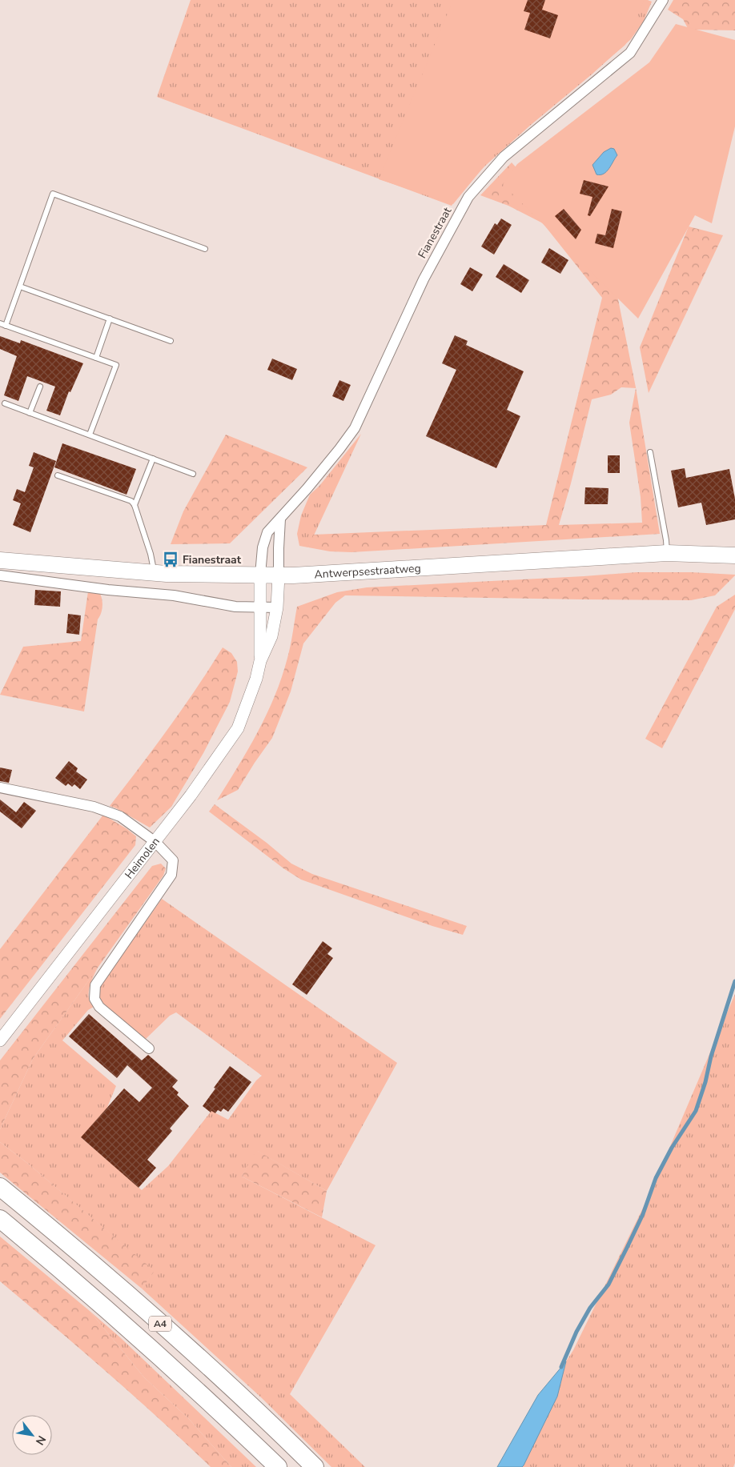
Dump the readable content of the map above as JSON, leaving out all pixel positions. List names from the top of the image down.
{
  "streets": {
    "highway": ["A4"],
    "main road": ["Antwerpsestraatweg"],
    "street": ["Fianestraat", "Heimolen"]
  },
  "crossings": [
    ["Fianestraat", "Antwerpsestraatweg"],
    ["Fianestraat", "Heimolen"],
    ["Antwerpsestraatweg", "Heimolen"]
  ],
  "places": {
    "bus stop": ["Fianestraat"]
  },
  "north": "bottom right"
}
